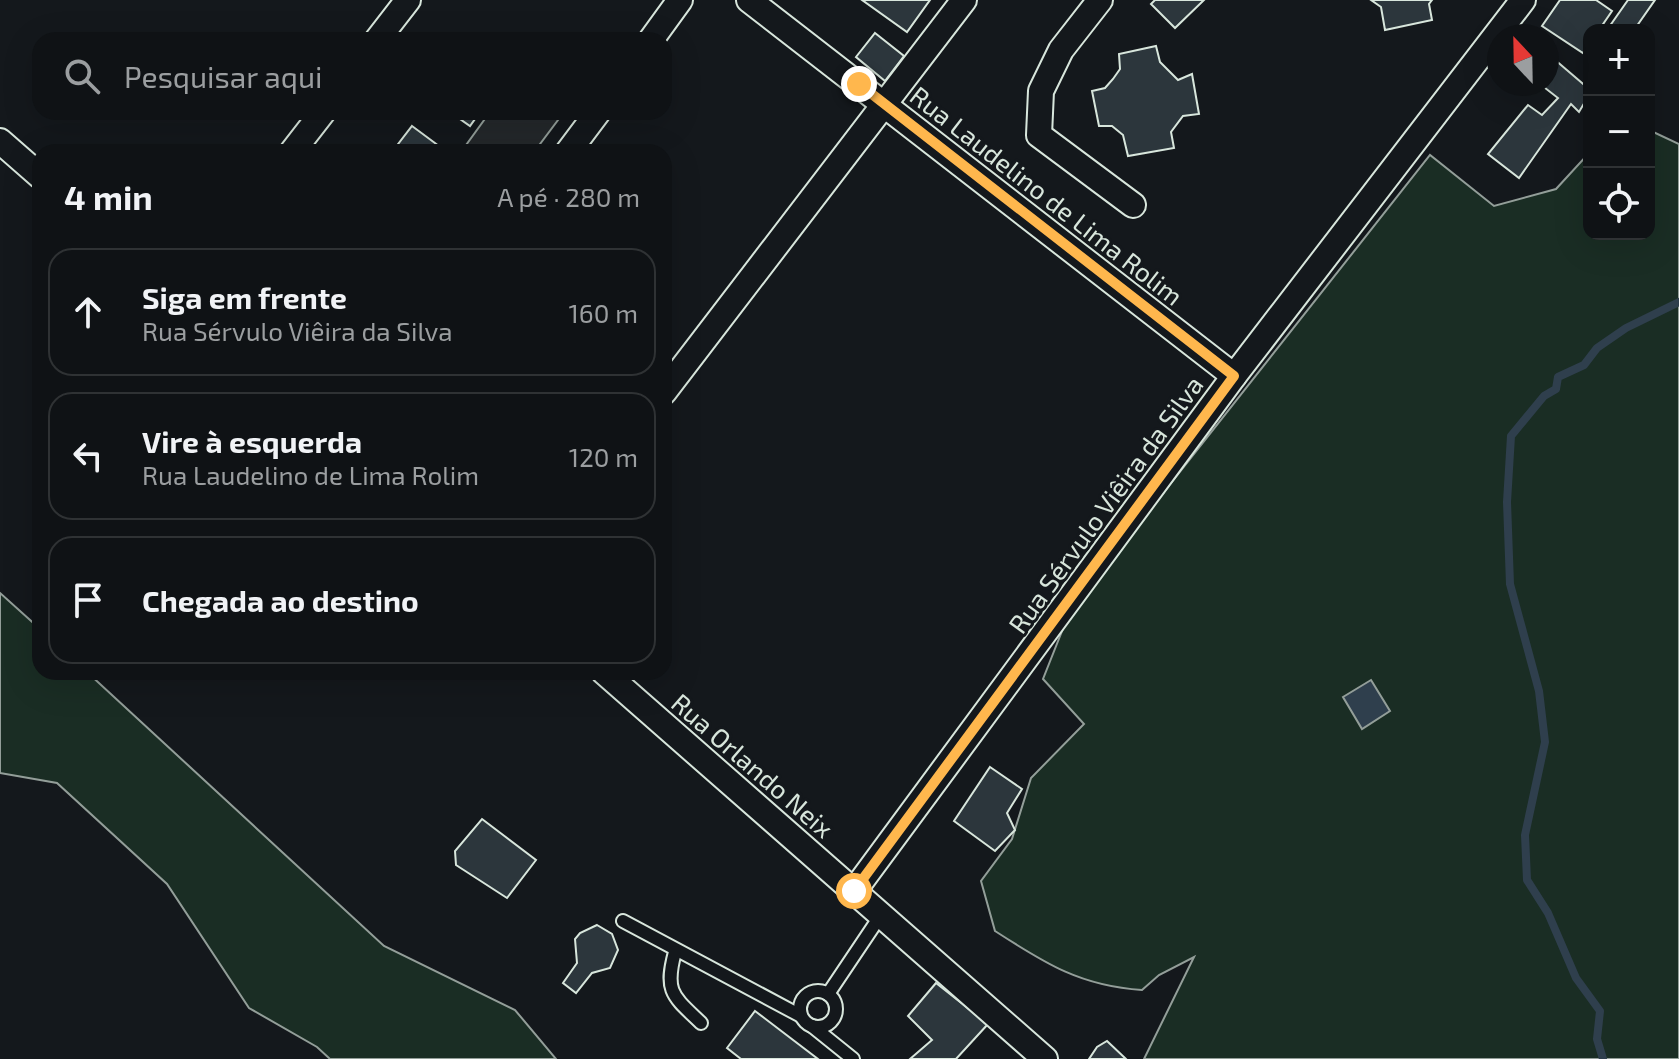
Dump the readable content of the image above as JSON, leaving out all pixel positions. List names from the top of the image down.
{
  "streets": {
    "street": ["Rua Laudelino de Lima Rolim", "Rua Sérvulo Viêira da Silva", "Rua Orlando Neix"]
  },
  "crossings": [
    ["Rua Laudelino de Lima Rolim", "Rua Sérvulo Viêira da Silva"],
    ["Rua Sérvulo Viêira da Silva", "Rua Orlando Neix"]
  ],
  "north": "top",
  "page": {
    "map_buttons": ["+", "−"],
    "search": "Pesquisar aqui",
    "heading": ["4 min", "A pé · 280 m"],
    "list": [
      ["Siga em frente", "Rua Sérvulo Viêira da Silva", "160 m"],
      ["Vire à esquerda", "Rua Laudelino de Lima Rolim", "120 m"],
      "Chegada ao destino"
    ]
  }
}
